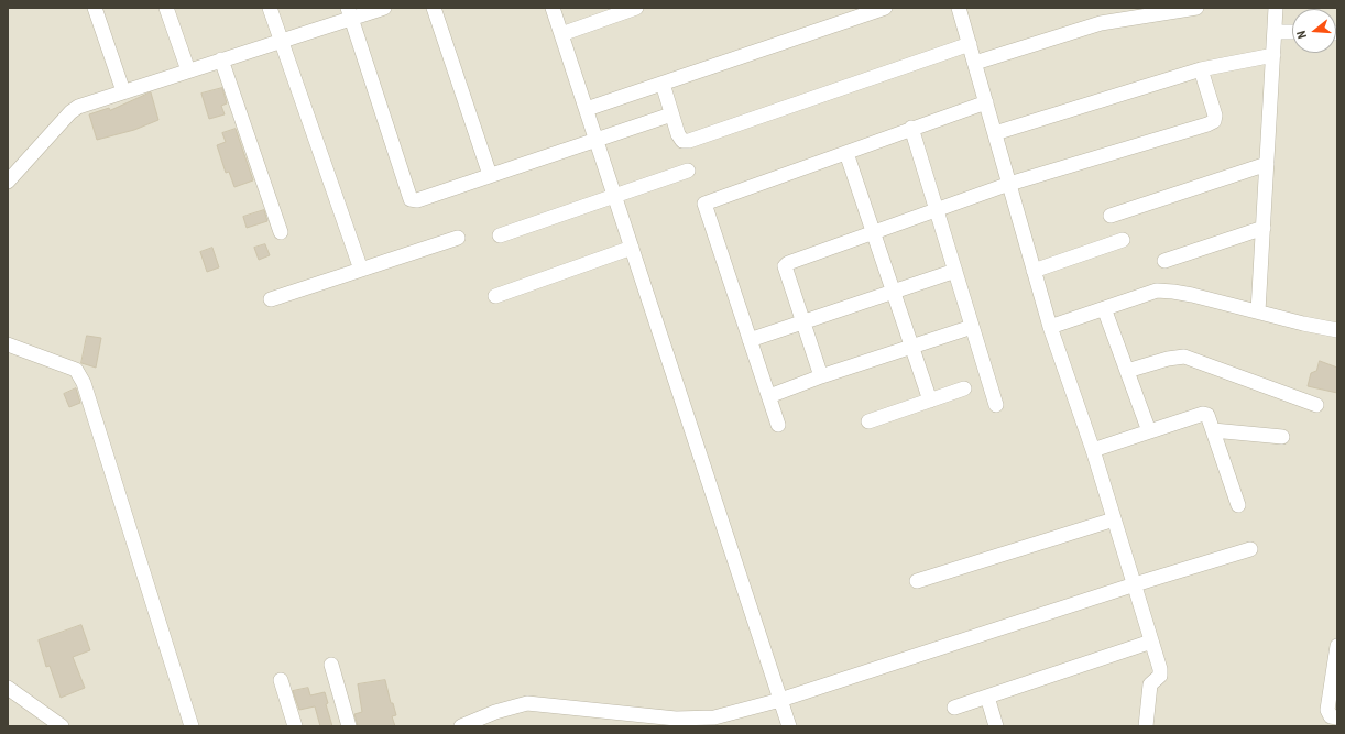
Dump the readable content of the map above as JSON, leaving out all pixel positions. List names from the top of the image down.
{
  "north": "left"
}
